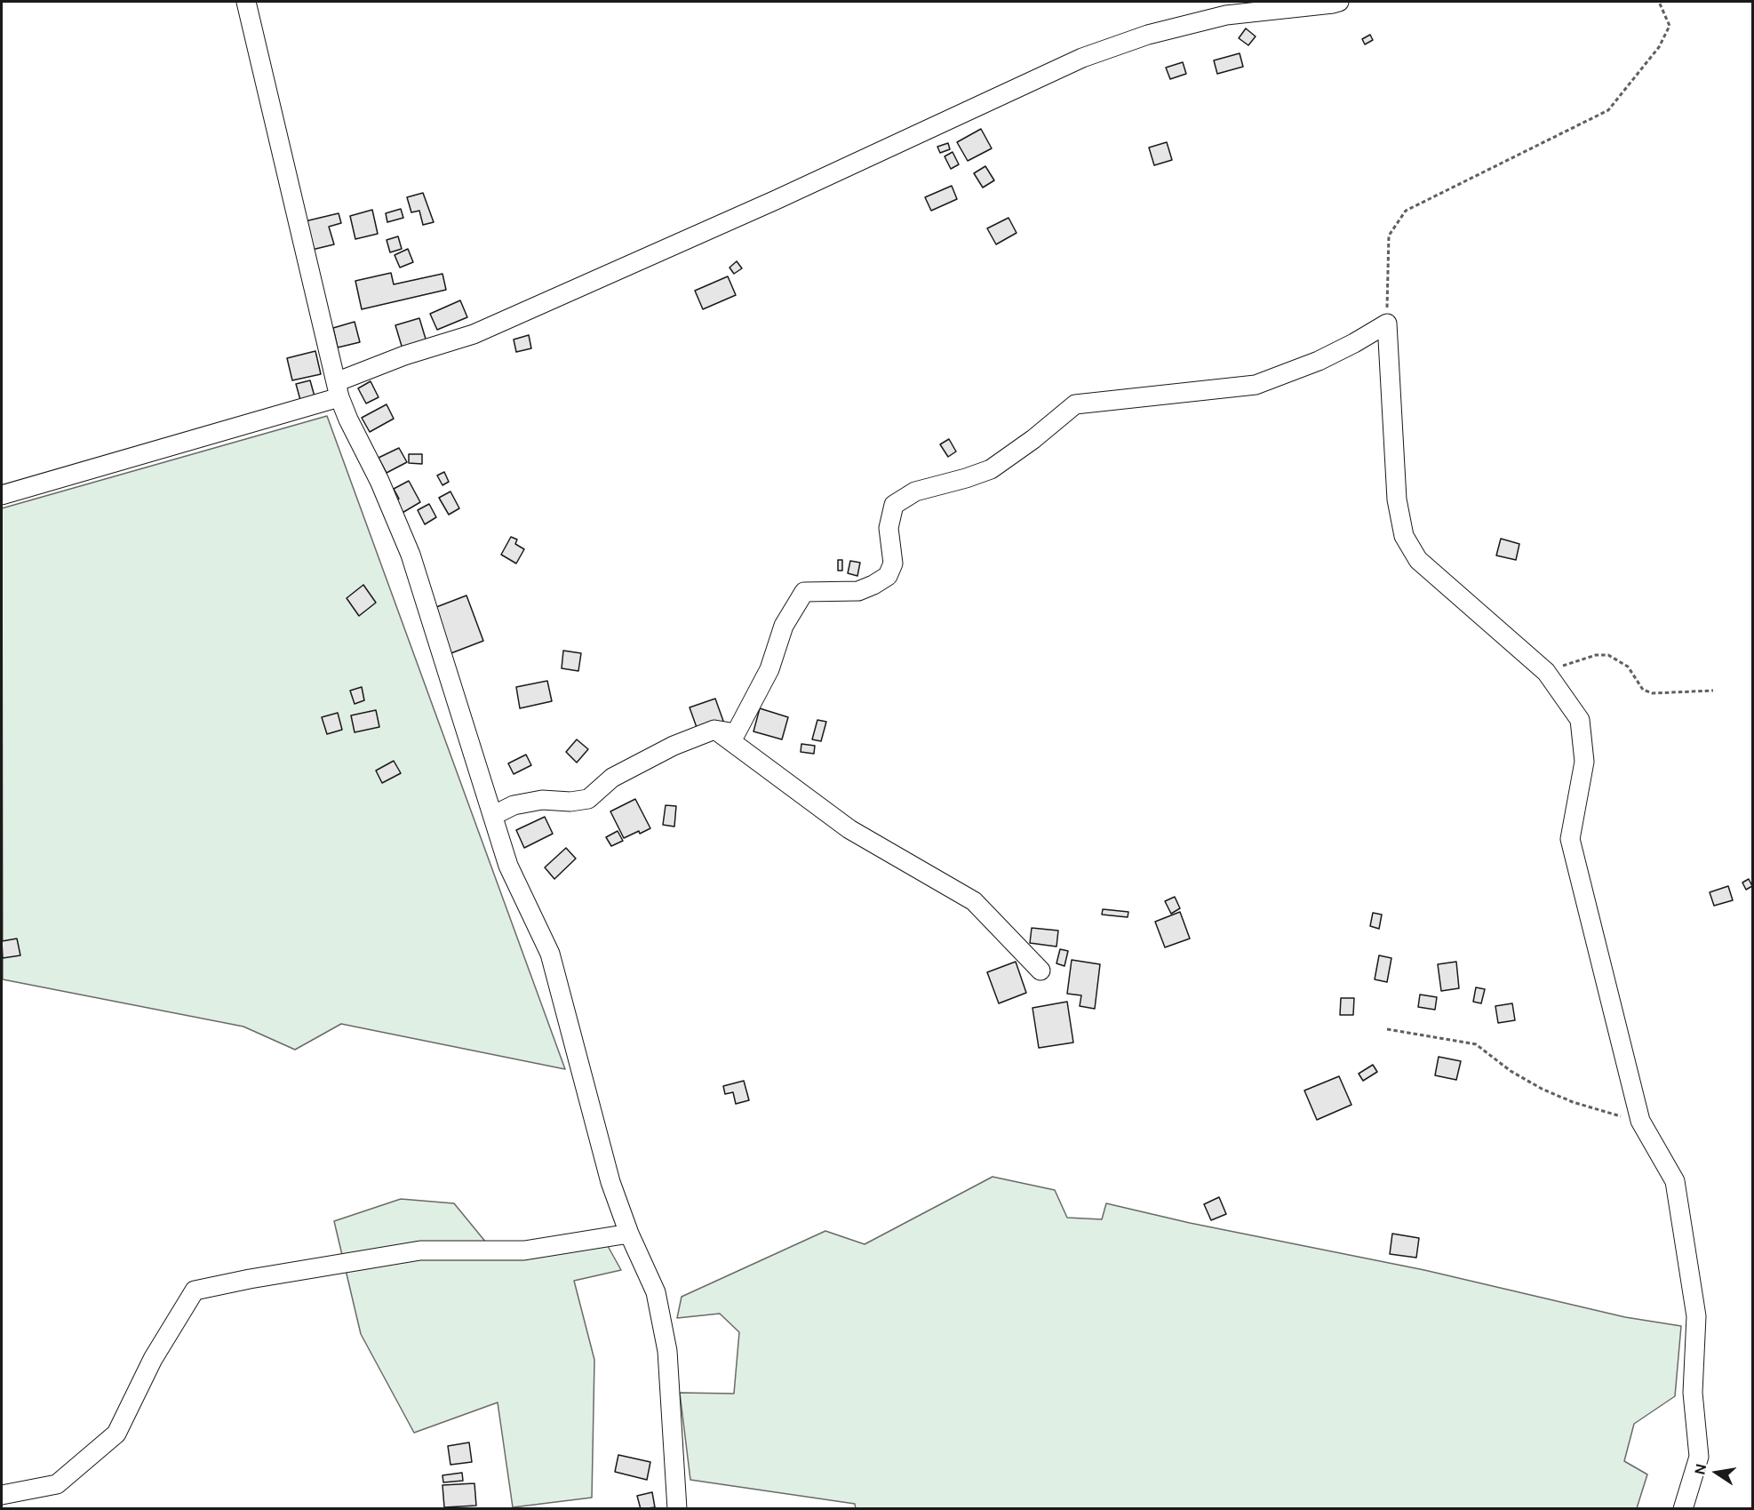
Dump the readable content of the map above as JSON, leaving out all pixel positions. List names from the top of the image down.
{
  "north": "left"
}
